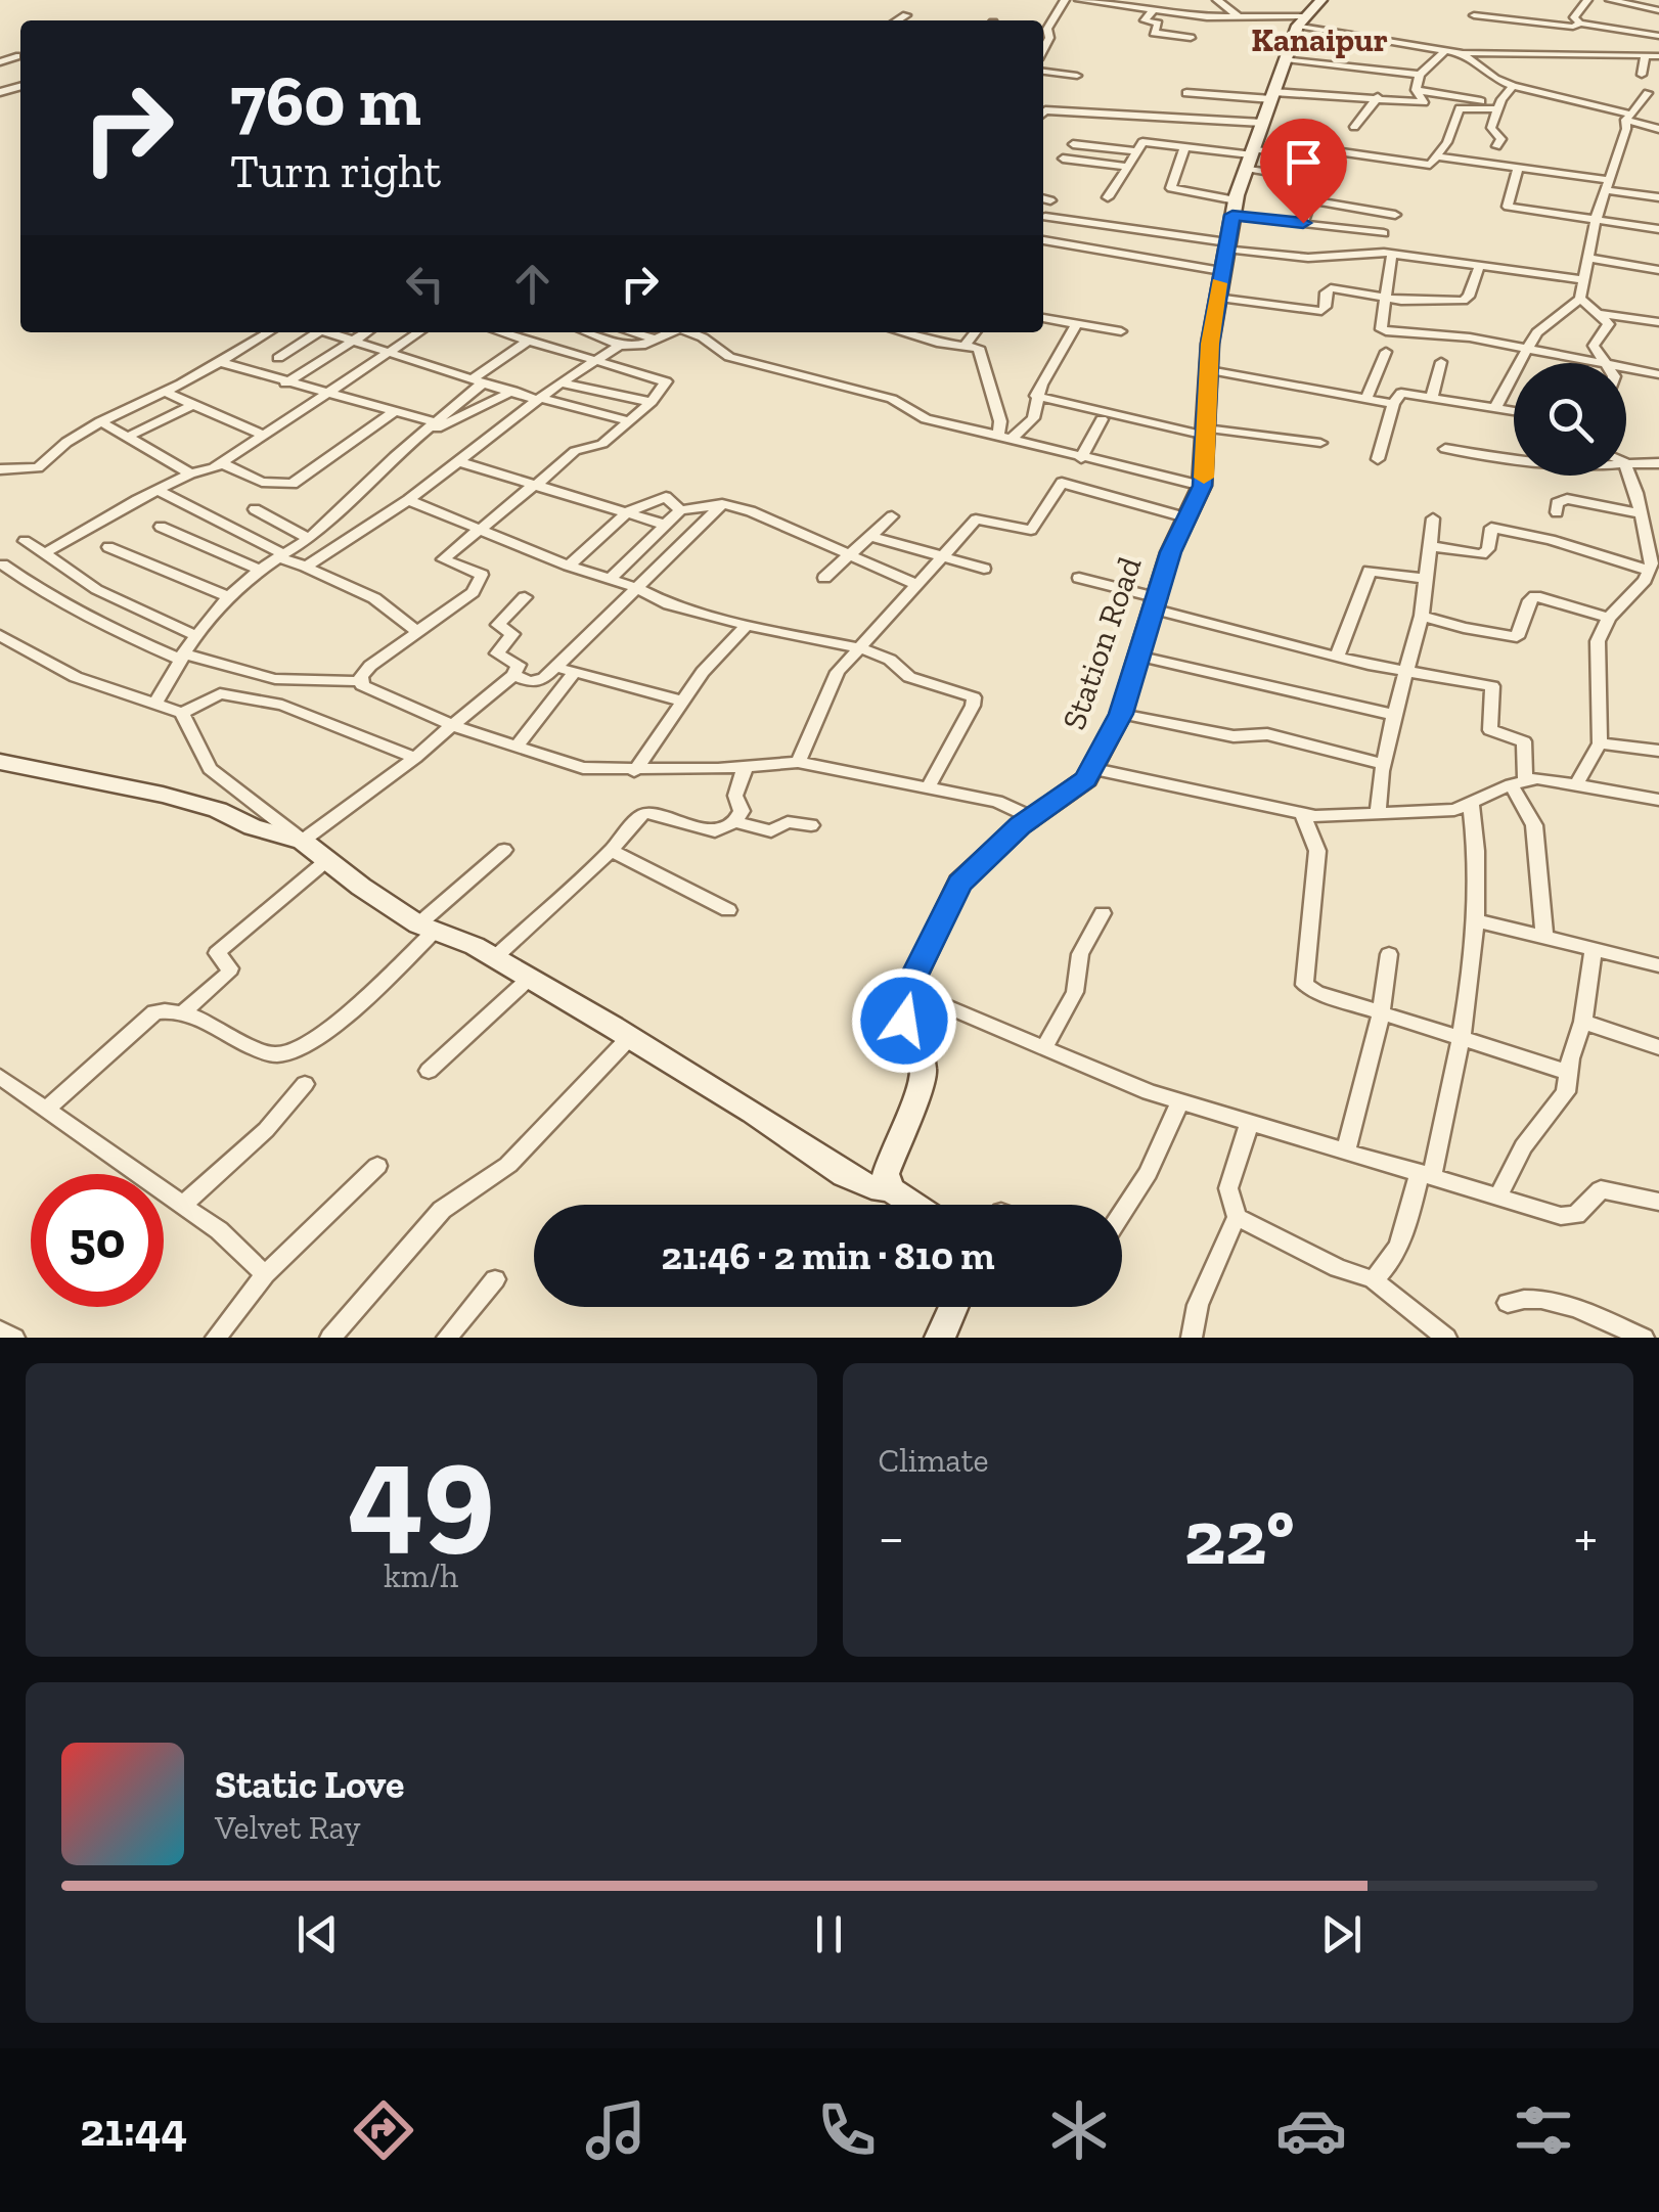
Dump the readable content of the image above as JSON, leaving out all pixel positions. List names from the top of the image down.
{
  "streets": {
    "main road": ["Station Road"]
  },
  "districts": ["Kanaipur"],
  "page": {
    "turn": ["760 m", "Turn right"],
    "limit": "50",
    "trip": "21:46 · 2 min · 810 m",
    "tile": [
      ["49", "km/h"],
      "Climate"
    ],
    "heat": ["−", "22°", "+"],
    "song": ["Static Love", "Velvet Ray"],
    "tabs": "21:44"
  }
}
